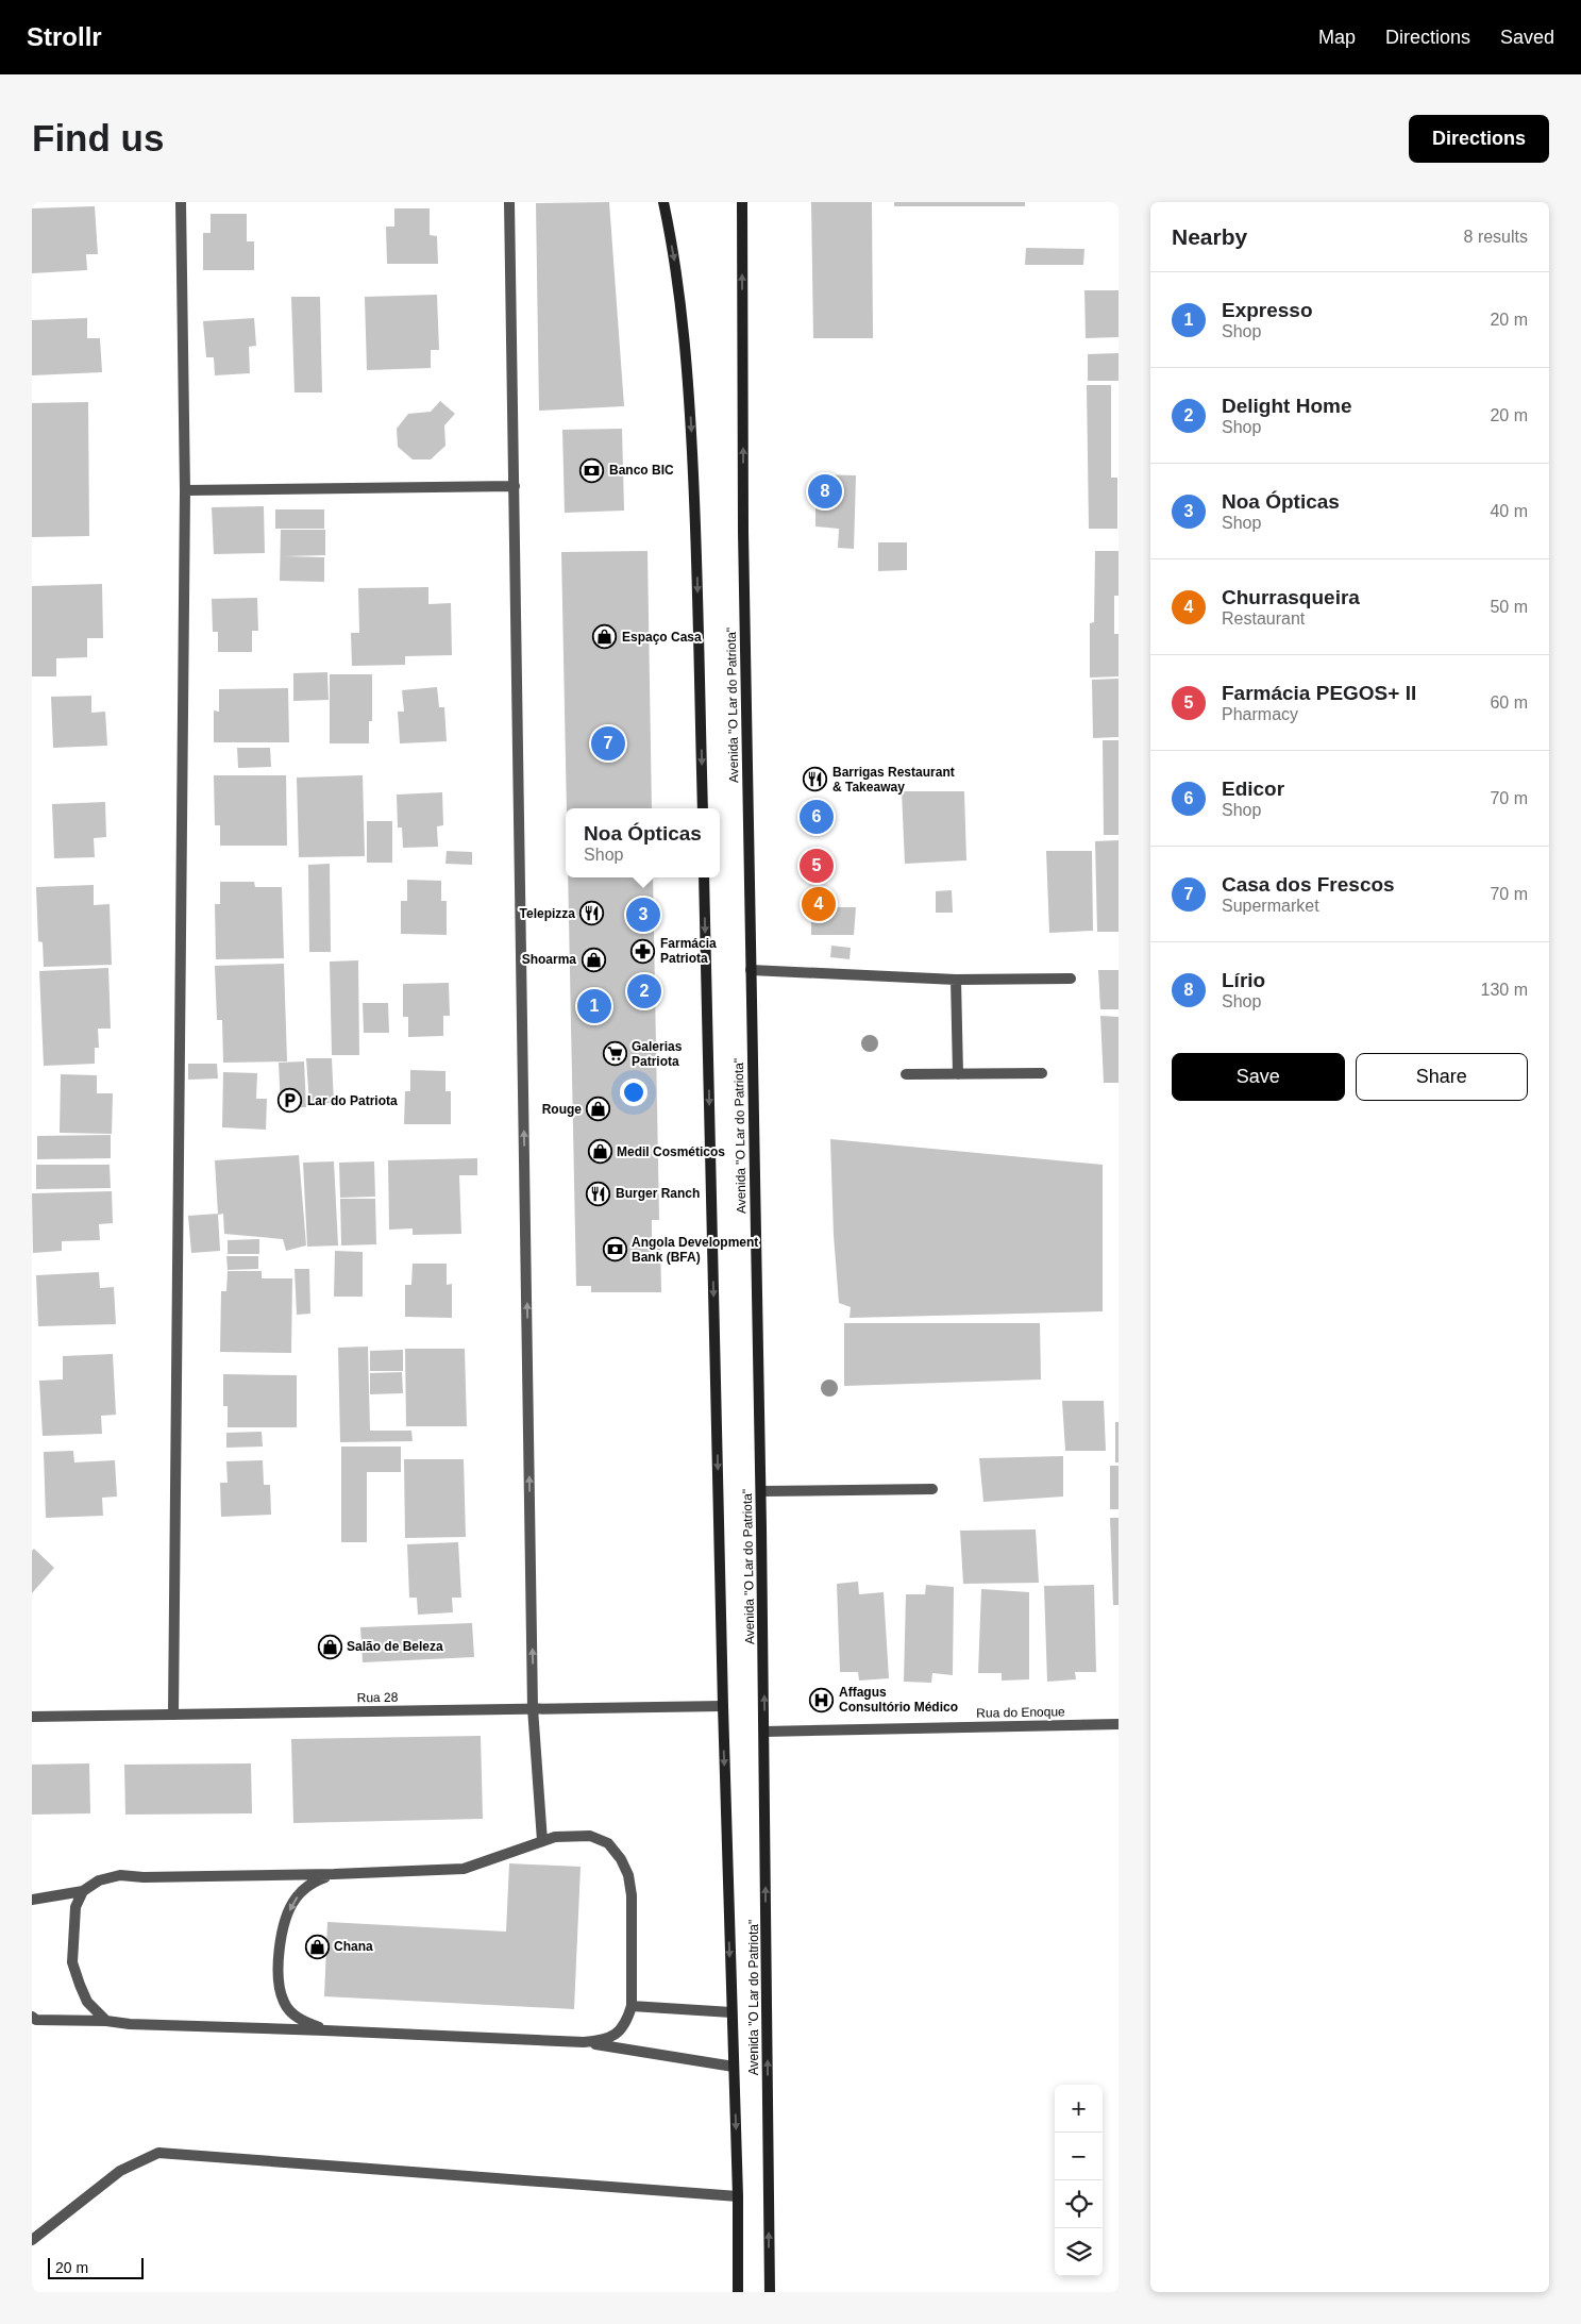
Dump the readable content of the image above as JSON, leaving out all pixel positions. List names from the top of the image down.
{
  "streets": {
    "main road": ["Avenida \"O Lar do Patriota\""],
    "street": ["Rua 28", "Rua do Enoque"]
  },
  "crossings": [
    ["Avenida \"O Lar do Patriota\"", "Rua 28"],
    ["Avenida \"O Lar do Patriota\"", "Rua do Enoque"]
  ],
  "places": {
    "bank": ["Banco BIC", "Angola Development Bank (BFA)"],
    "shop": [
      "Espaço Casa",
      "Shoarma",
      "Rouge",
      "Medil Cosméticos",
      "Salão de Beleza",
      "Chana"
    ],
    "restaurant": ["Barrigas Restaurant & Takeaway", "Telepizza", "Burger Ranch"],
    "pharmacy": ["Farmácia Patriota"],
    "supermarket": ["Galerias Patriota"],
    "parking": ["Lar do Patriota"],
    "hospital": ["Affagus Consultório Médico"]
  },
  "scale_bar": "20 m",
  "page": {
    "header": "Strollr",
    "nav": ["Map", "Directions", "Saved"],
    "buttons": [
      "Directions",
      ["Save", "Share"]
    ],
    "title": "Find us",
    "heading": ["Nearby", "8 results"],
    "list": [
      {
        "mark": "1",
        "name": "Expresso",
        "note": "Shop",
        "value": "20 m"
      },
      {
        "mark": "2",
        "name": "Delight Home",
        "note": "Shop",
        "value": "20 m"
      },
      {
        "mark": "3",
        "name": "Noa Ópticas",
        "note": "Shop",
        "value": "40 m"
      },
      {
        "mark": "4",
        "name": "Churrasqueira",
        "note": "Restaurant",
        "value": "50 m"
      },
      {
        "mark": "5",
        "name": "Farmácia PEGOS+ II",
        "note": "Pharmacy",
        "value": "60 m"
      },
      {
        "mark": "6",
        "name": "Edicor",
        "note": "Shop",
        "value": "70 m"
      },
      {
        "mark": "7",
        "name": "Casa dos Frescos",
        "note": "Supermarket",
        "value": "70 m"
      },
      {
        "mark": "8",
        "name": "Lírio",
        "note": "Shop",
        "value": "130 m"
      }
    ],
    "pins": [
      "8",
      "7",
      "6",
      "5",
      "4",
      "3",
      "2",
      "1"
    ],
    "popup": ["Noa Ópticas", "Shop"],
    "map_buttons": ["+", "−"],
    "scale": "20 m"
  }
}
